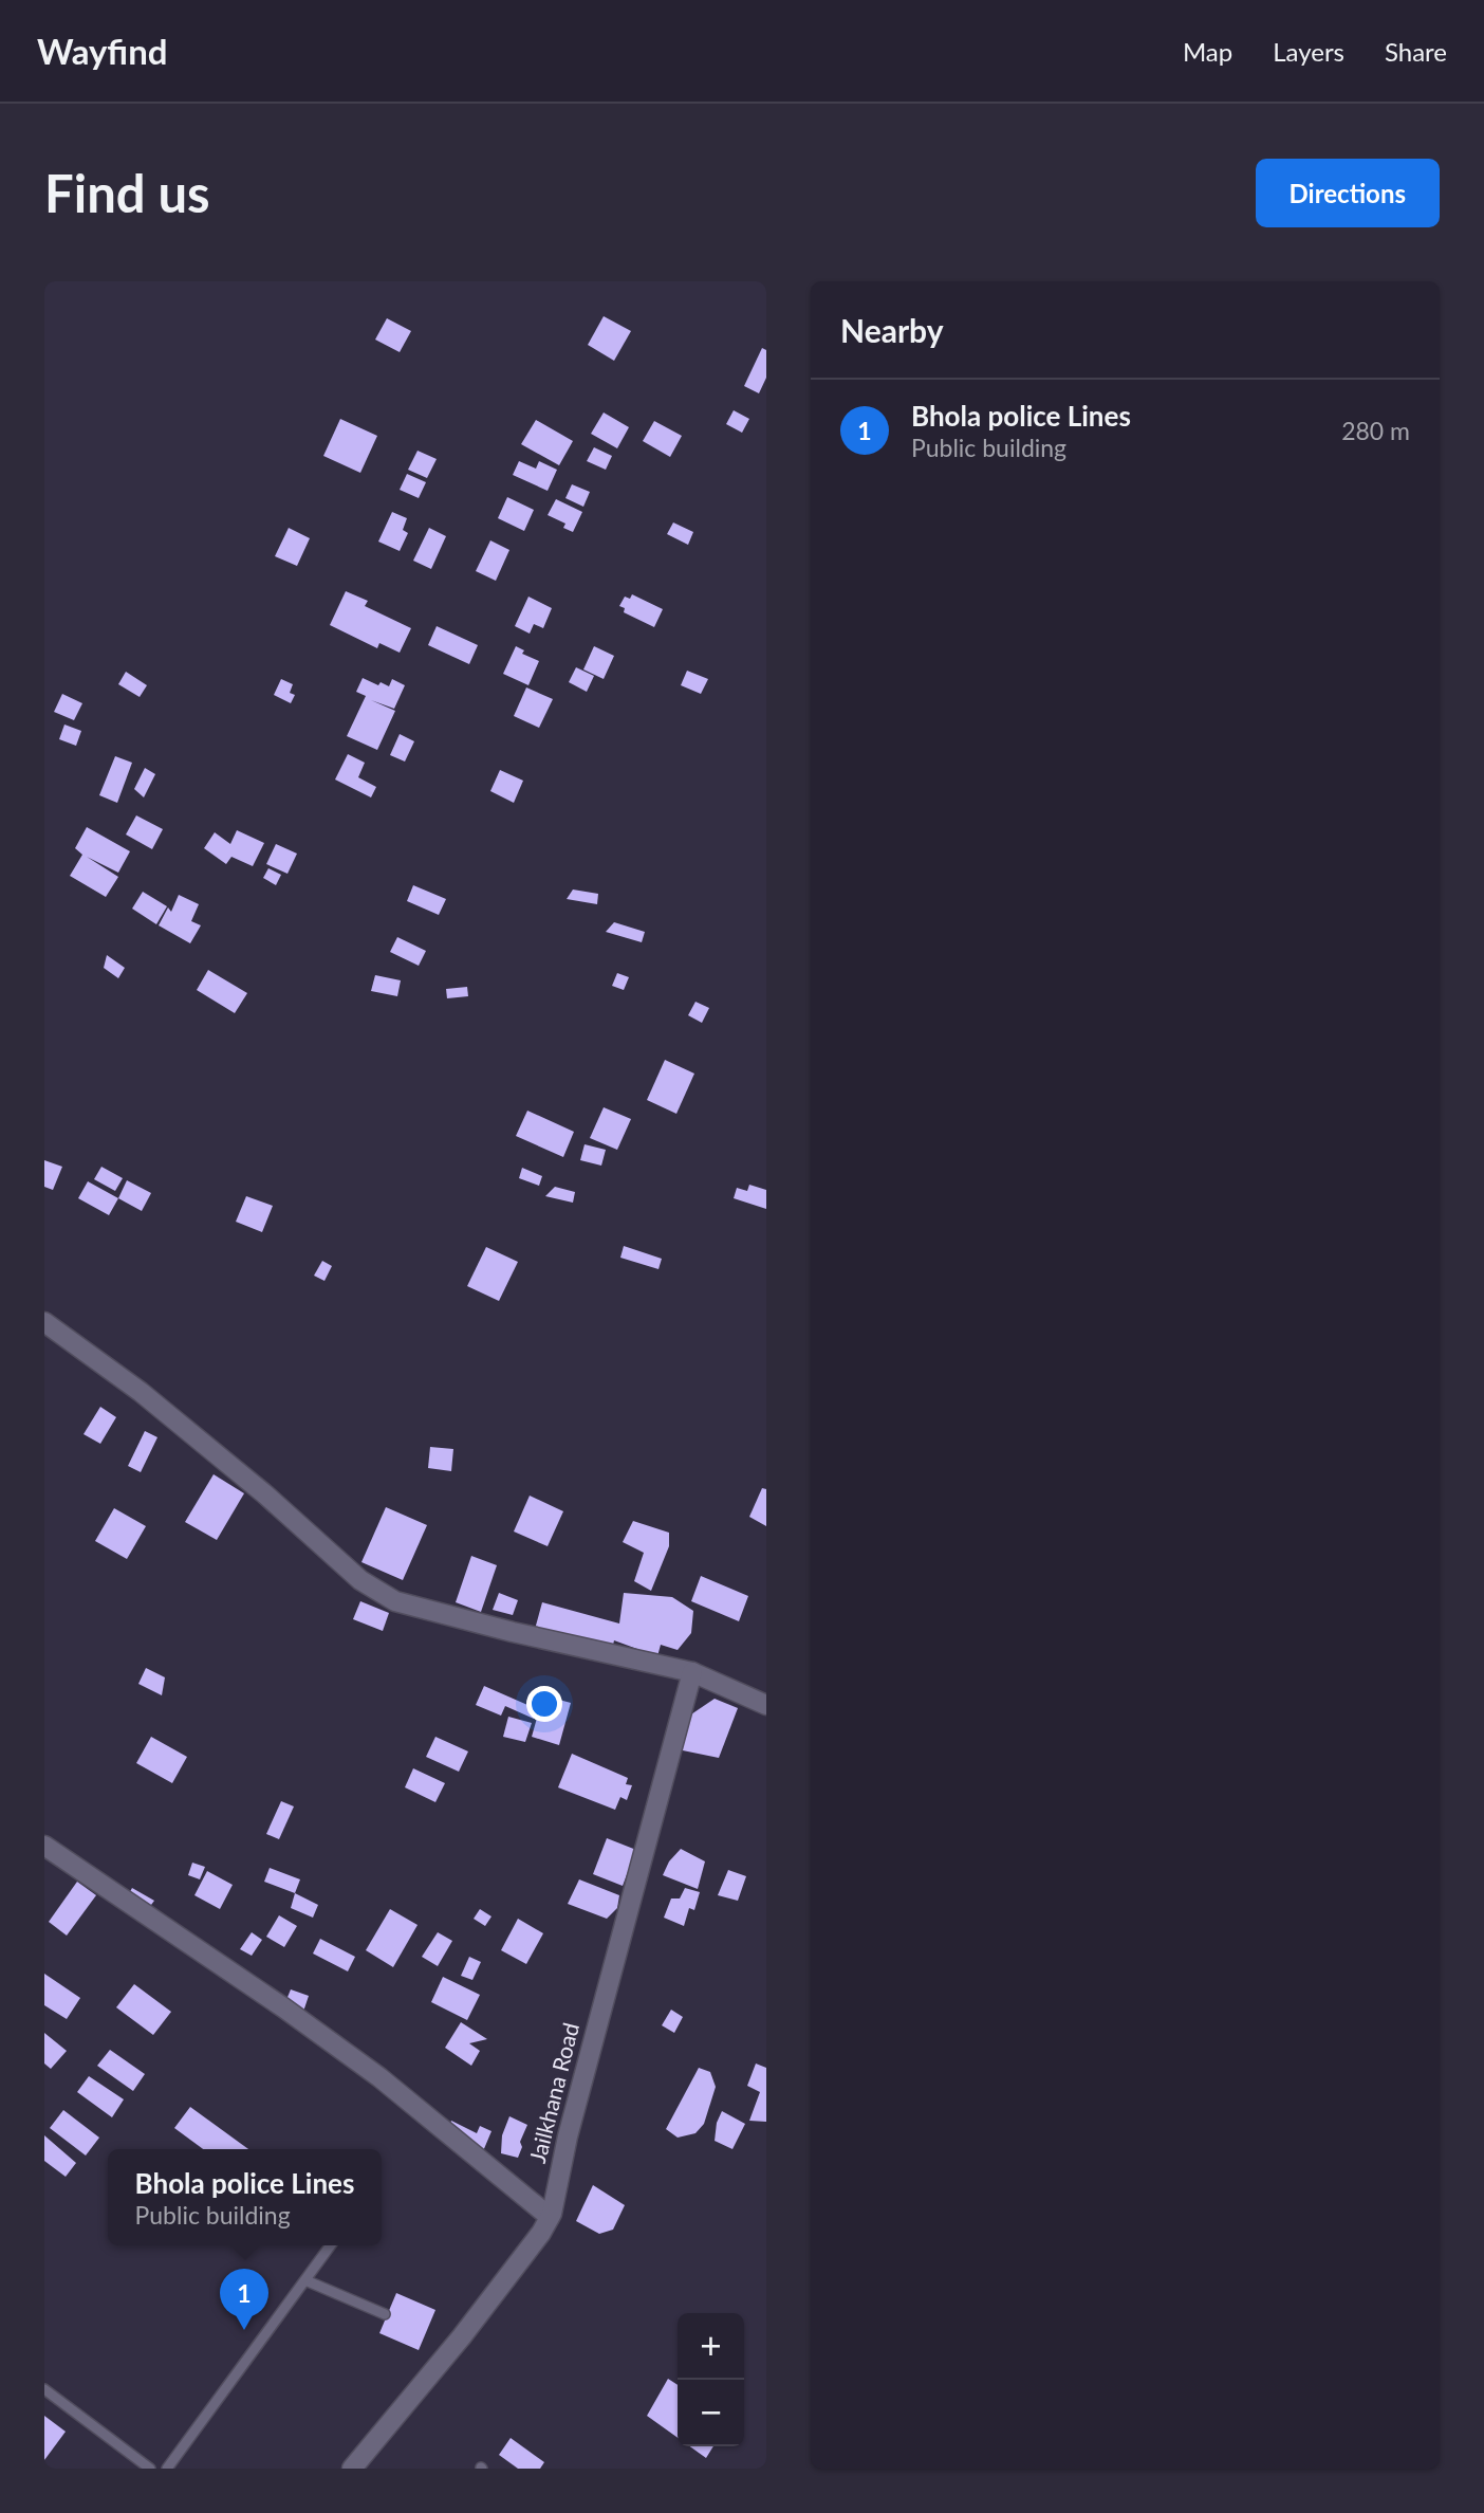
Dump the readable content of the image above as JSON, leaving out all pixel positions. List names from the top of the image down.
{
  "streets": {
    "street": ["Jailkhana Road"]
  },
  "page": {
    "header": "Wayfind",
    "nav": ["Map", "Layers", "Share"],
    "buttons": "Directions",
    "title": "Find us",
    "heading": "Nearby",
    "list": [
      {
        "mark": "1",
        "name": "Bhola police Lines",
        "note": "Public building",
        "value": "280 m"
      }
    ],
    "popup": ["Bhola police Lines", "Public building"],
    "pins": "1",
    "map_buttons": ["+", "−"]
  }
}
